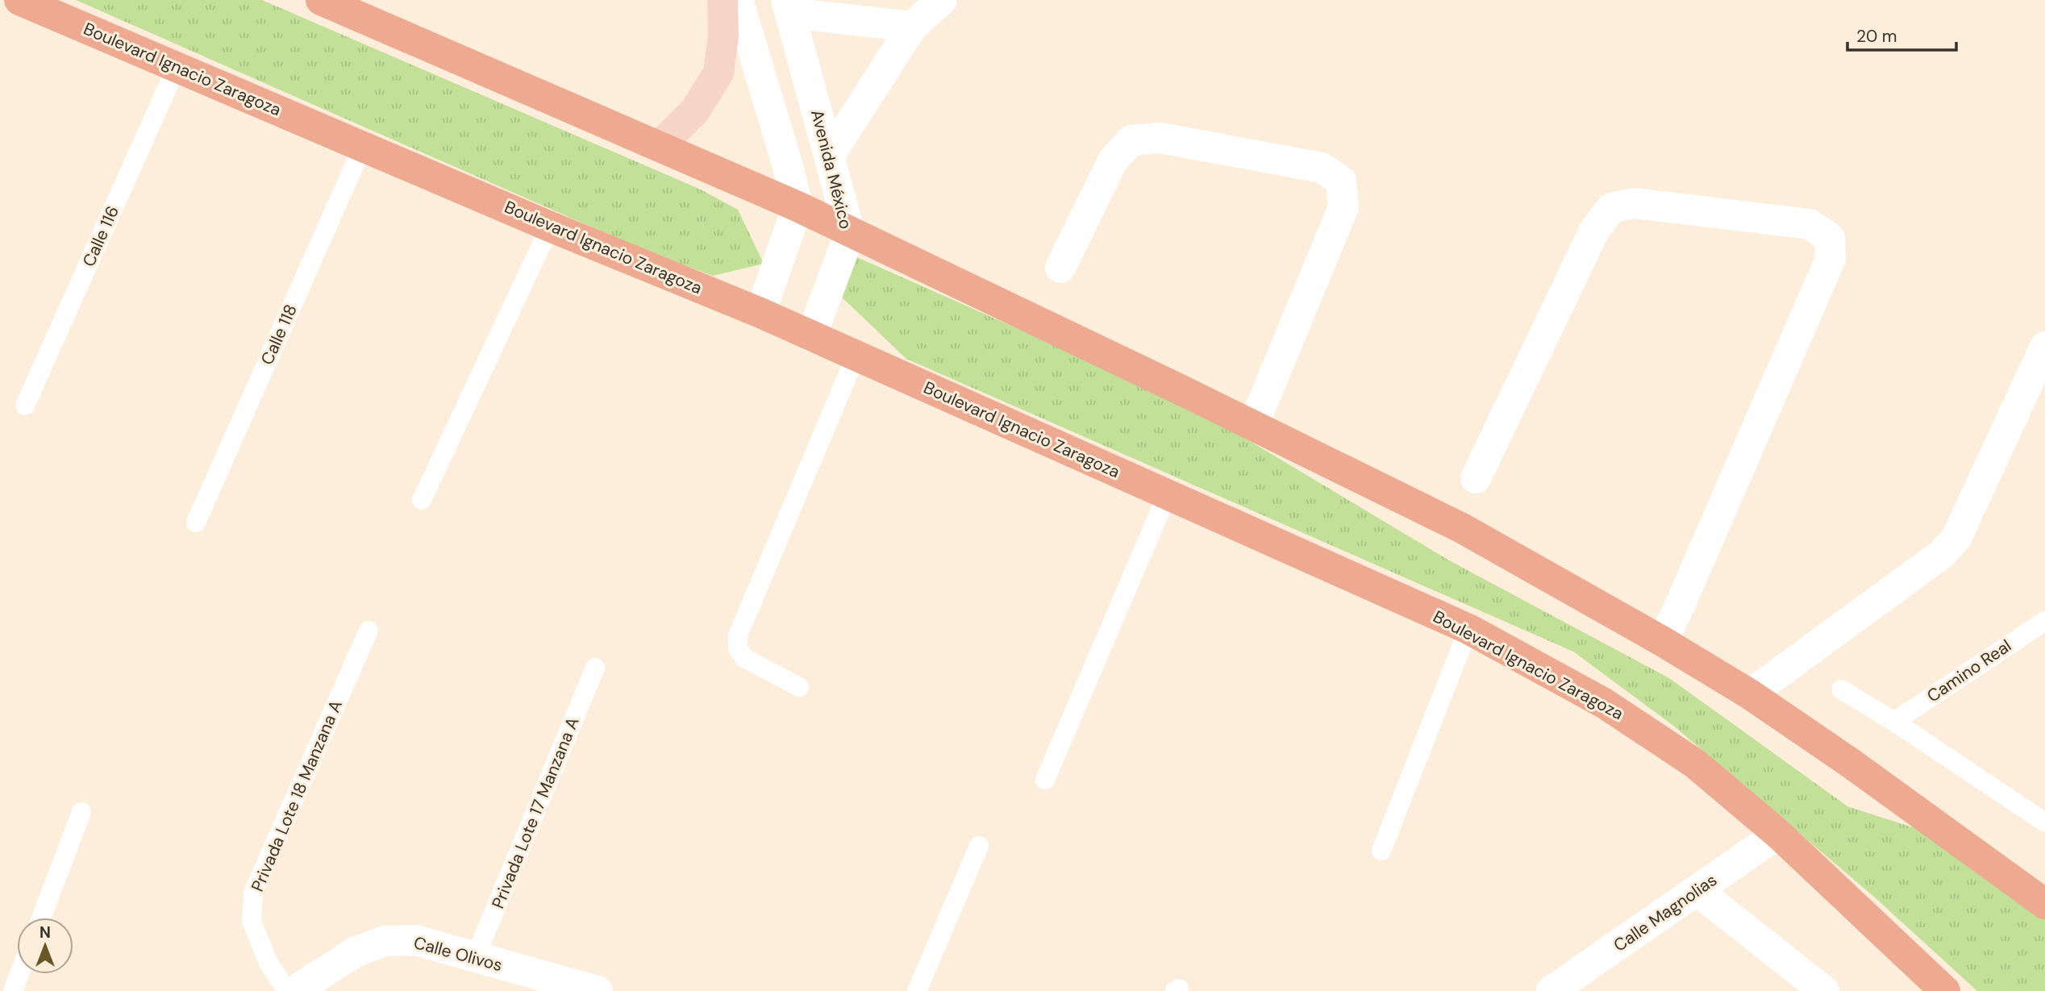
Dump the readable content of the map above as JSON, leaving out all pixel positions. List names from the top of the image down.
{
  "streets": {
    "main road": ["Boulevard Ignacio Zaragoza"],
    "street": ["Avenida México", "Calle Magnolias", "Calle Olivos"],
    "lane": [
      "Calle 116",
      "Calle 118",
      "Camino Real",
      "Privada Lote 18 Manzana A",
      "Privada Lote 17 Manzana A"
    ]
  },
  "crossings": [
    ["Boulevard Ignacio Zaragoza", "Avenida México"],
    ["Boulevard Ignacio Zaragoza", "Calle 116"],
    ["Boulevard Ignacio Zaragoza", "Calle 118"],
    ["Boulevard Ignacio Zaragoza", "Calle Magnolias"],
    ["Privada Lote 17 Manzana A", "Calle Olivos"]
  ],
  "scale_bar": "20 m",
  "north": "top"
}
